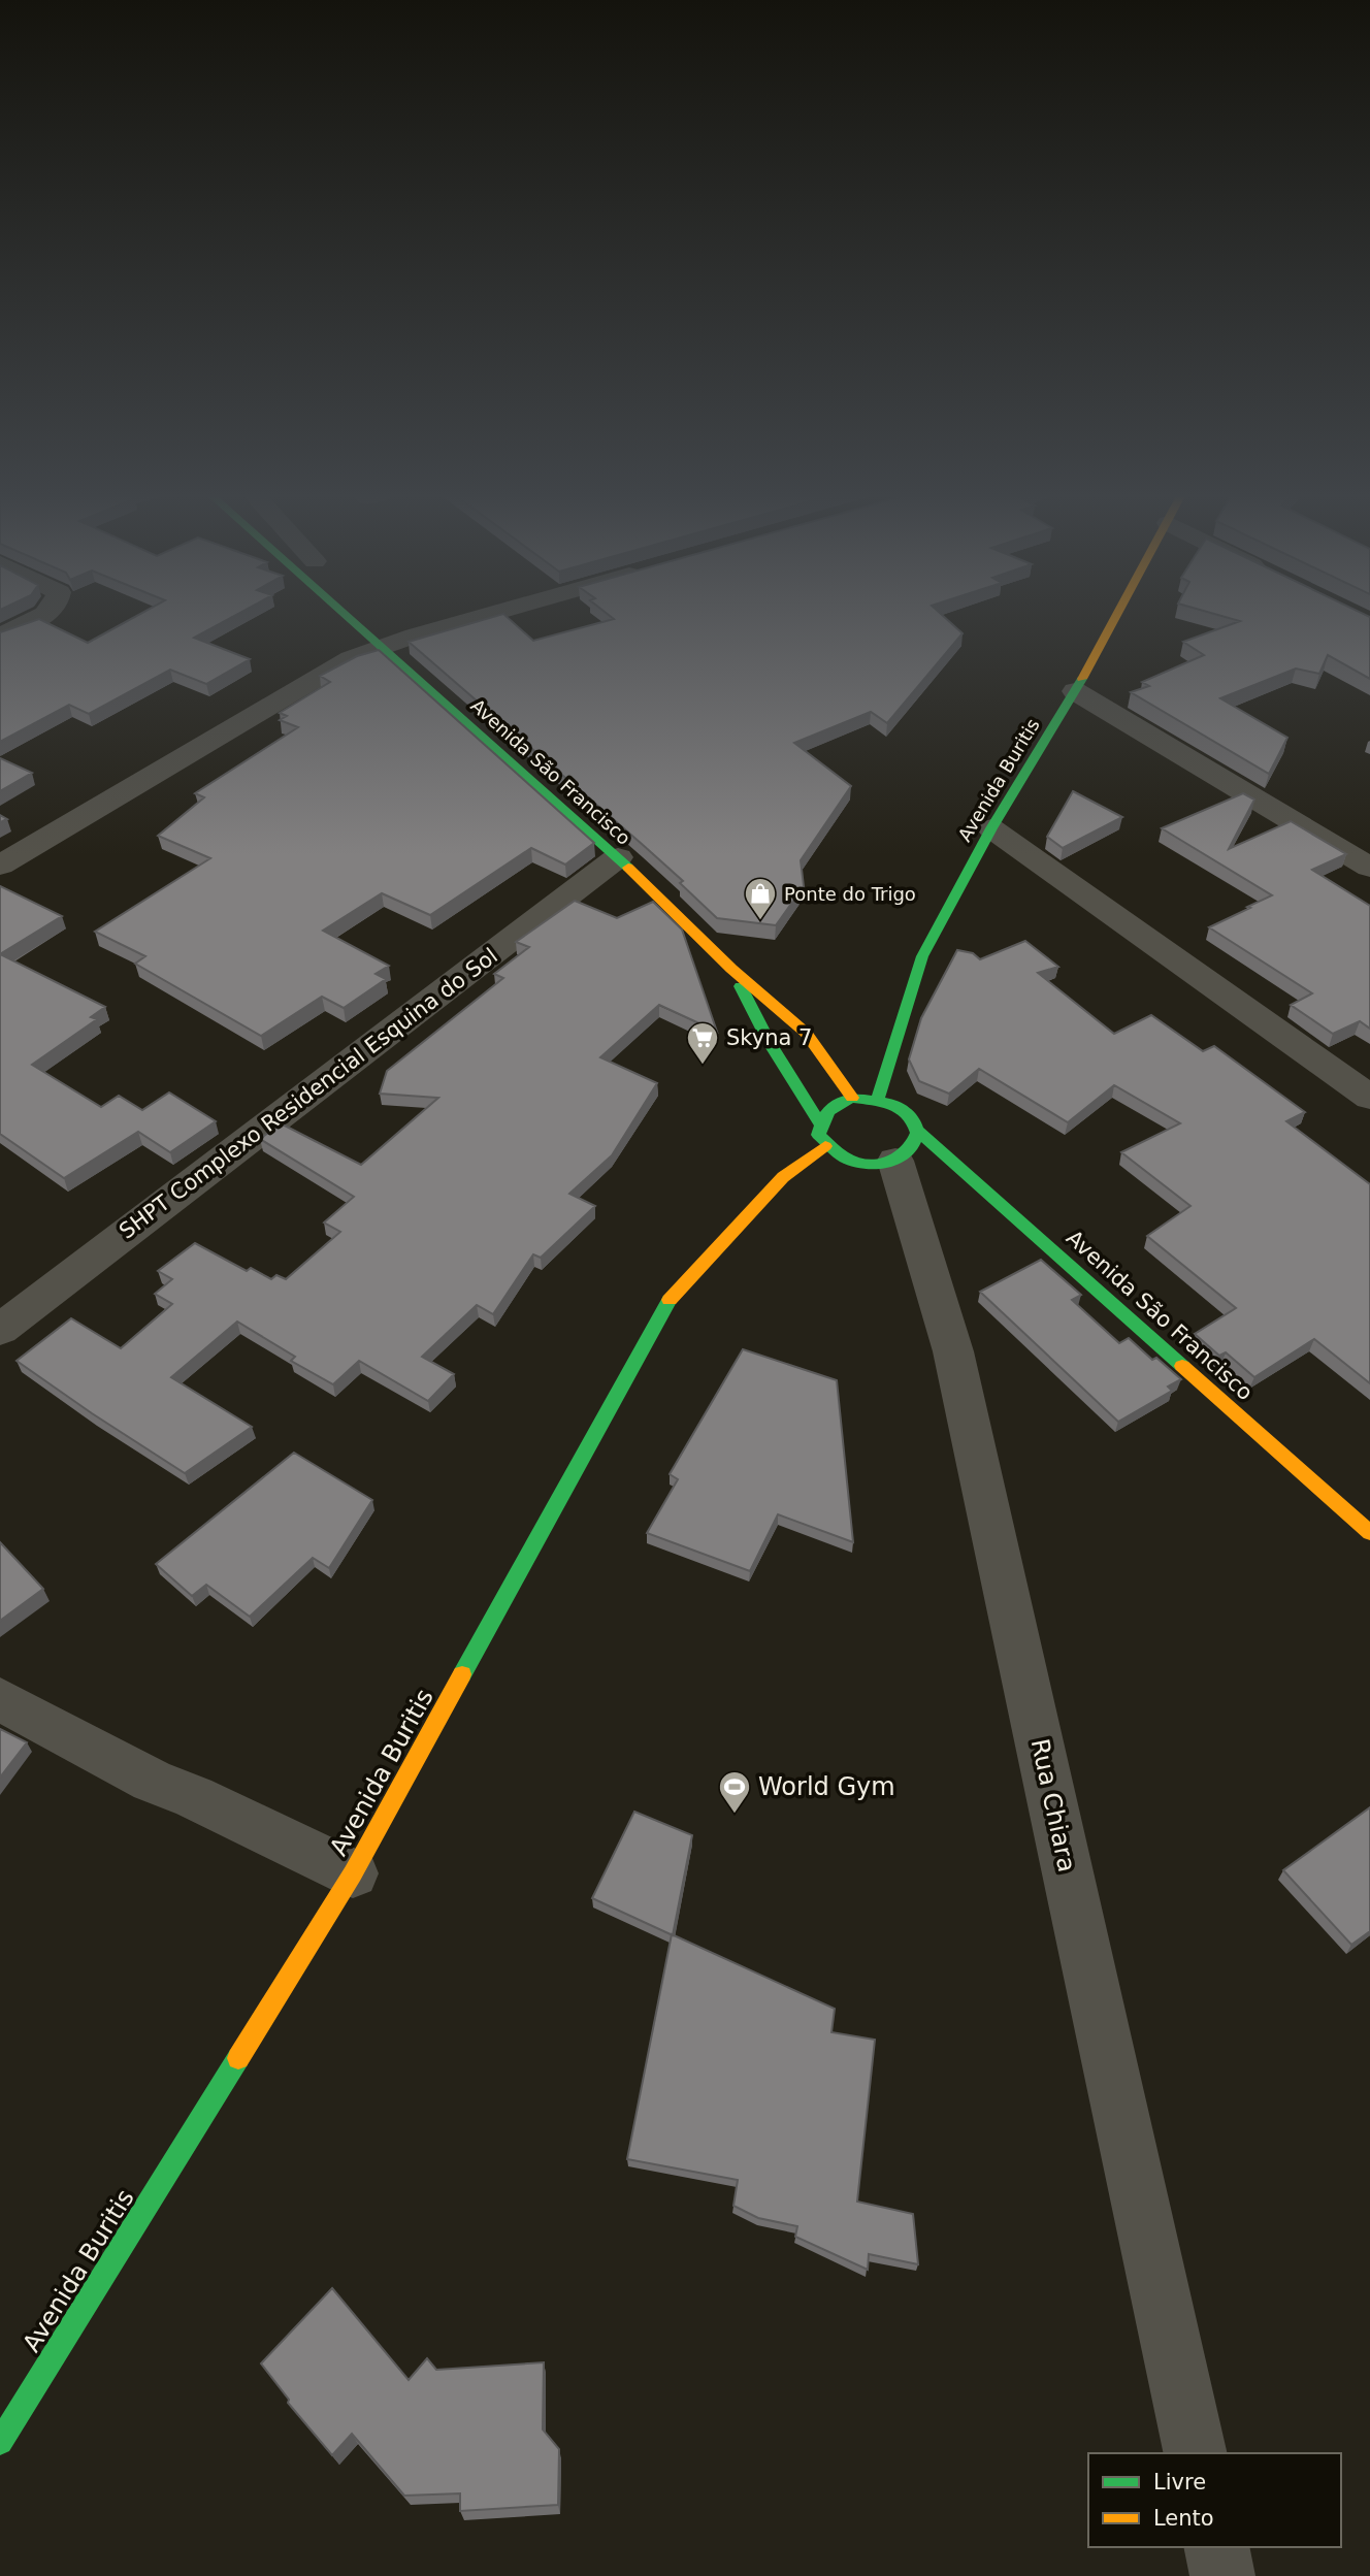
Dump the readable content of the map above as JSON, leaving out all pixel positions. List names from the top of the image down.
{
  "streets": {
    "street": [
      "Avenida São Francisco",
      "Avenida Buritis",
      "SHPT Complexo Residencial Esquina do Sol",
      "Rua Chiara"
    ]
  },
  "crossings": [
    ["Avenida São Francisco", "Avenida Buritis"],
    ["Avenida São Francisco", "SHPT Complexo Residencial Esquina do Sol"],
    ["Avenida São Francisco", "Rua Chiara"],
    ["Avenida Buritis", "Rua Chiara"]
  ],
  "places": {
    "shop": ["Ponte do Trigo"],
    "supermarket": ["Skyna 7"],
    "sports": ["World Gym"]
  },
  "legend": ["Livre", "Lento"]
}
